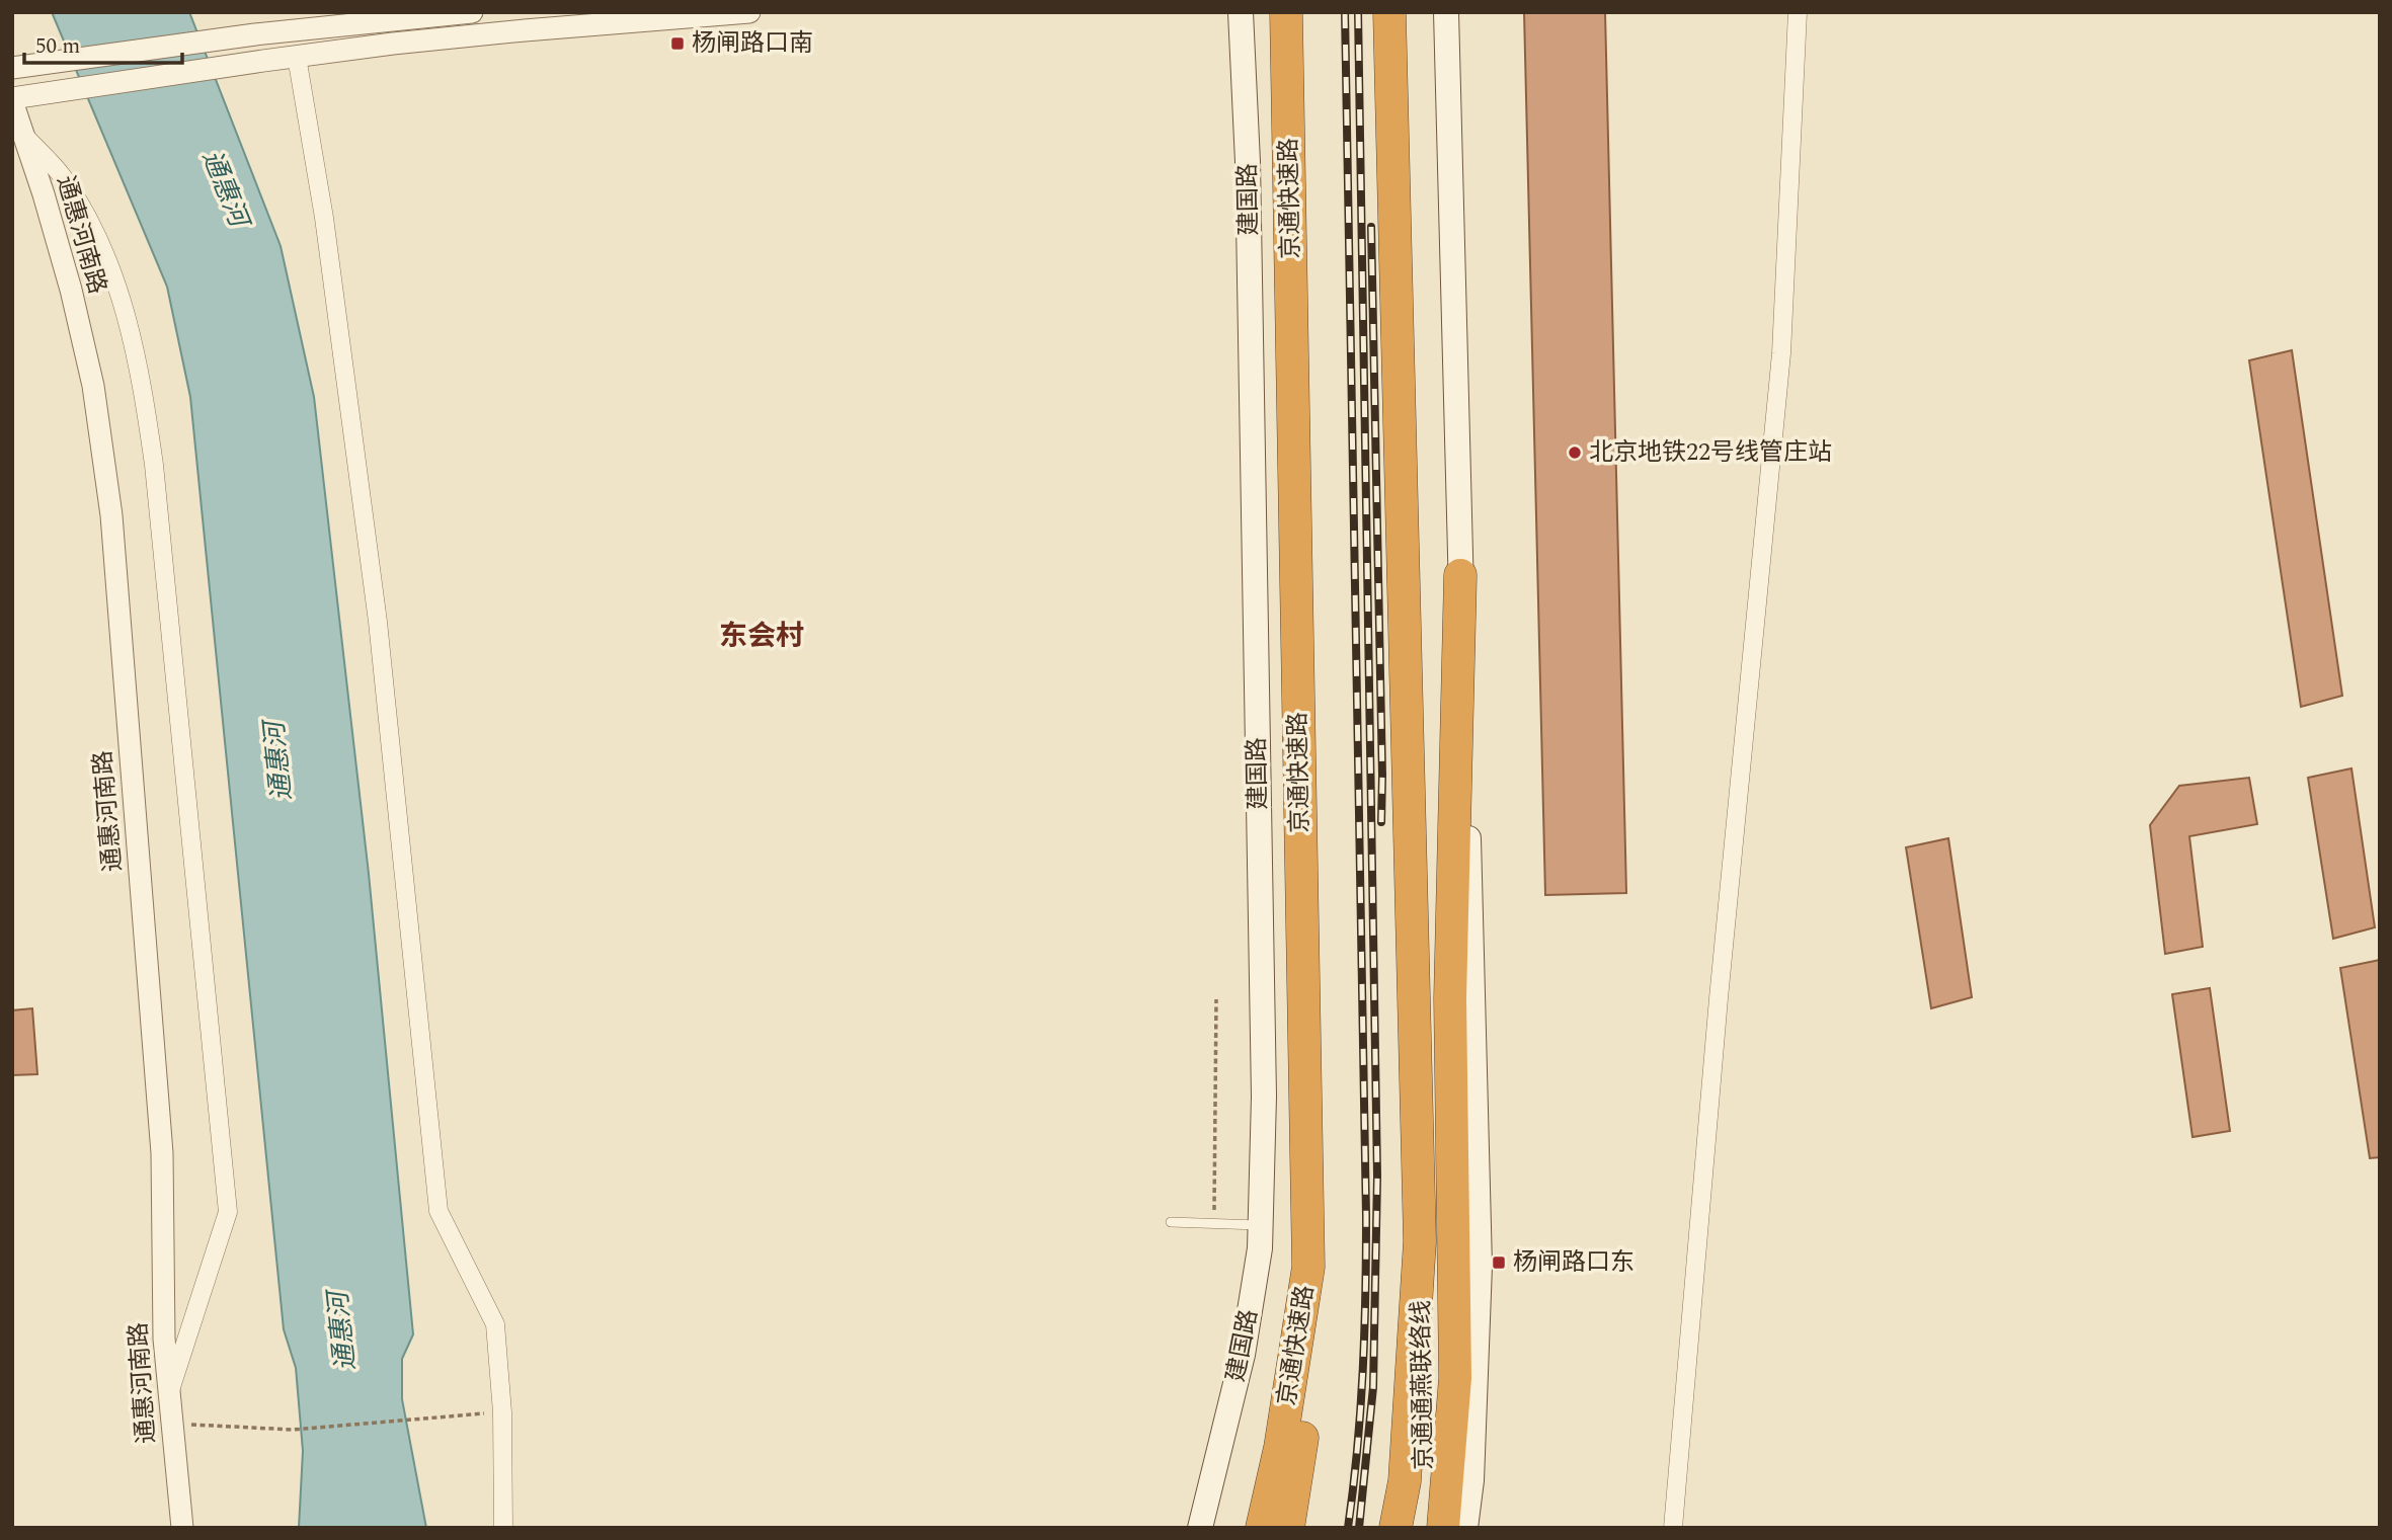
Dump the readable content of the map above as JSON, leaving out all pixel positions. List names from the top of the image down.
{
  "streets": {
    "highway": ["京通快速路", "京通通燕联络线"],
    "main road": ["建国路"],
    "street": ["通惠河南路"]
  },
  "districts": ["东会村"],
  "water": ["通惠河"],
  "places": {
    "transit": ["杨闸路口南", "杨闸路口东"],
    "other": ["北京地铁22号线管庄站"]
  },
  "scale_bar": "50 m"
}
